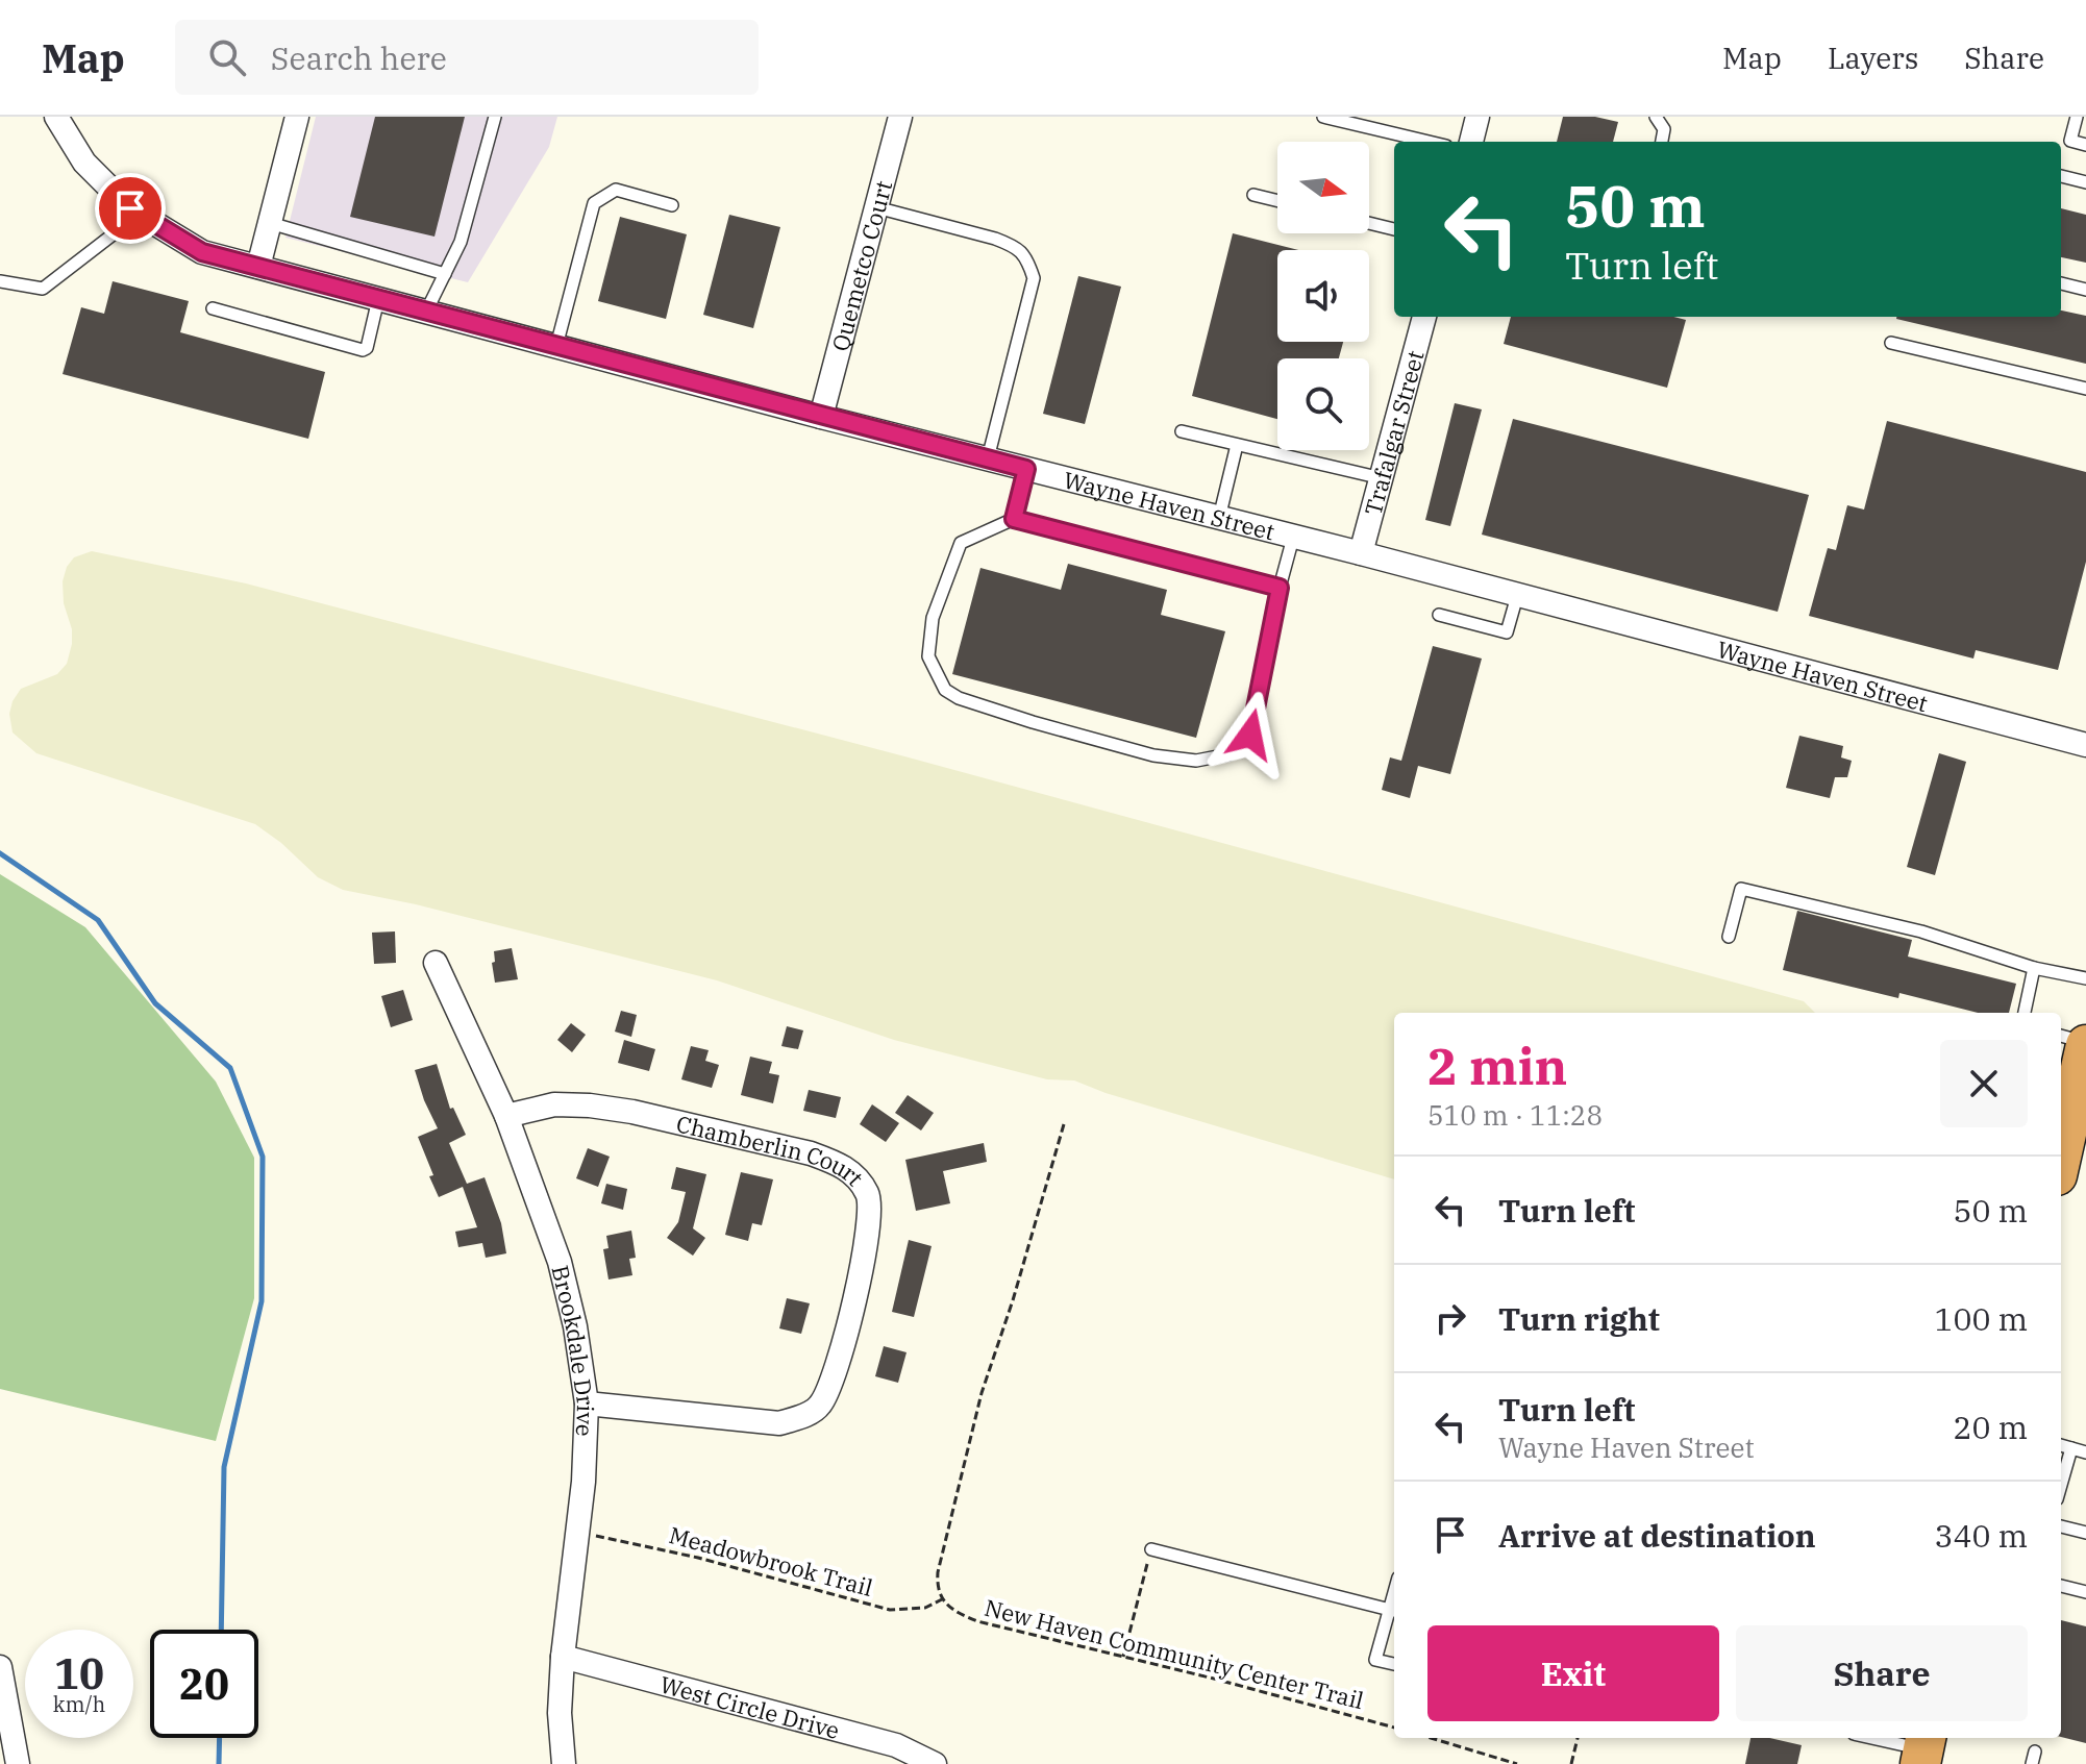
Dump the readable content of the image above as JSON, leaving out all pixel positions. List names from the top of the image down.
{
  "streets": {
    "street": [
      "Quemetco Court",
      "Trafalgar Street",
      "Wayne Haven Street",
      "Chamberlin Court",
      "Brookdale Drive",
      "West Circle Drive"
    ],
    "path": ["Meadowbrook Trail", "New Haven Community Center Trail"]
  },
  "crossings": [
    ["Quemetco Court", "Wayne Haven Street"],
    ["Trafalgar Street", "Wayne Haven Street"],
    ["Chamberlin Court", "Brookdale Drive"],
    ["Brookdale Drive", "West Circle Drive"],
    ["Meadowbrook Trail", "New Haven Community Center Trail"]
  ],
  "north": "right",
  "page": {
    "header": "Map",
    "search": "Search here",
    "nav": ["Map", "Layers", "Share"],
    "turn": ["50 m", "Turn left"],
    "heading": ["2 min", "510 m · 11:28"],
    "list": [
      {
        "name": "Turn left",
        "value": "50 m"
      },
      {
        "name": "Turn right",
        "value": "100 m"
      },
      {
        "name": "Turn left",
        "note": "Wayne Haven Street",
        "value": "20 m"
      },
      {
        "name": "Arrive at destination",
        "value": "340 m"
      }
    ],
    "buttons": ["Exit", "Share"],
    "speed": "10 km/h",
    "limit": "20"
  }
}
